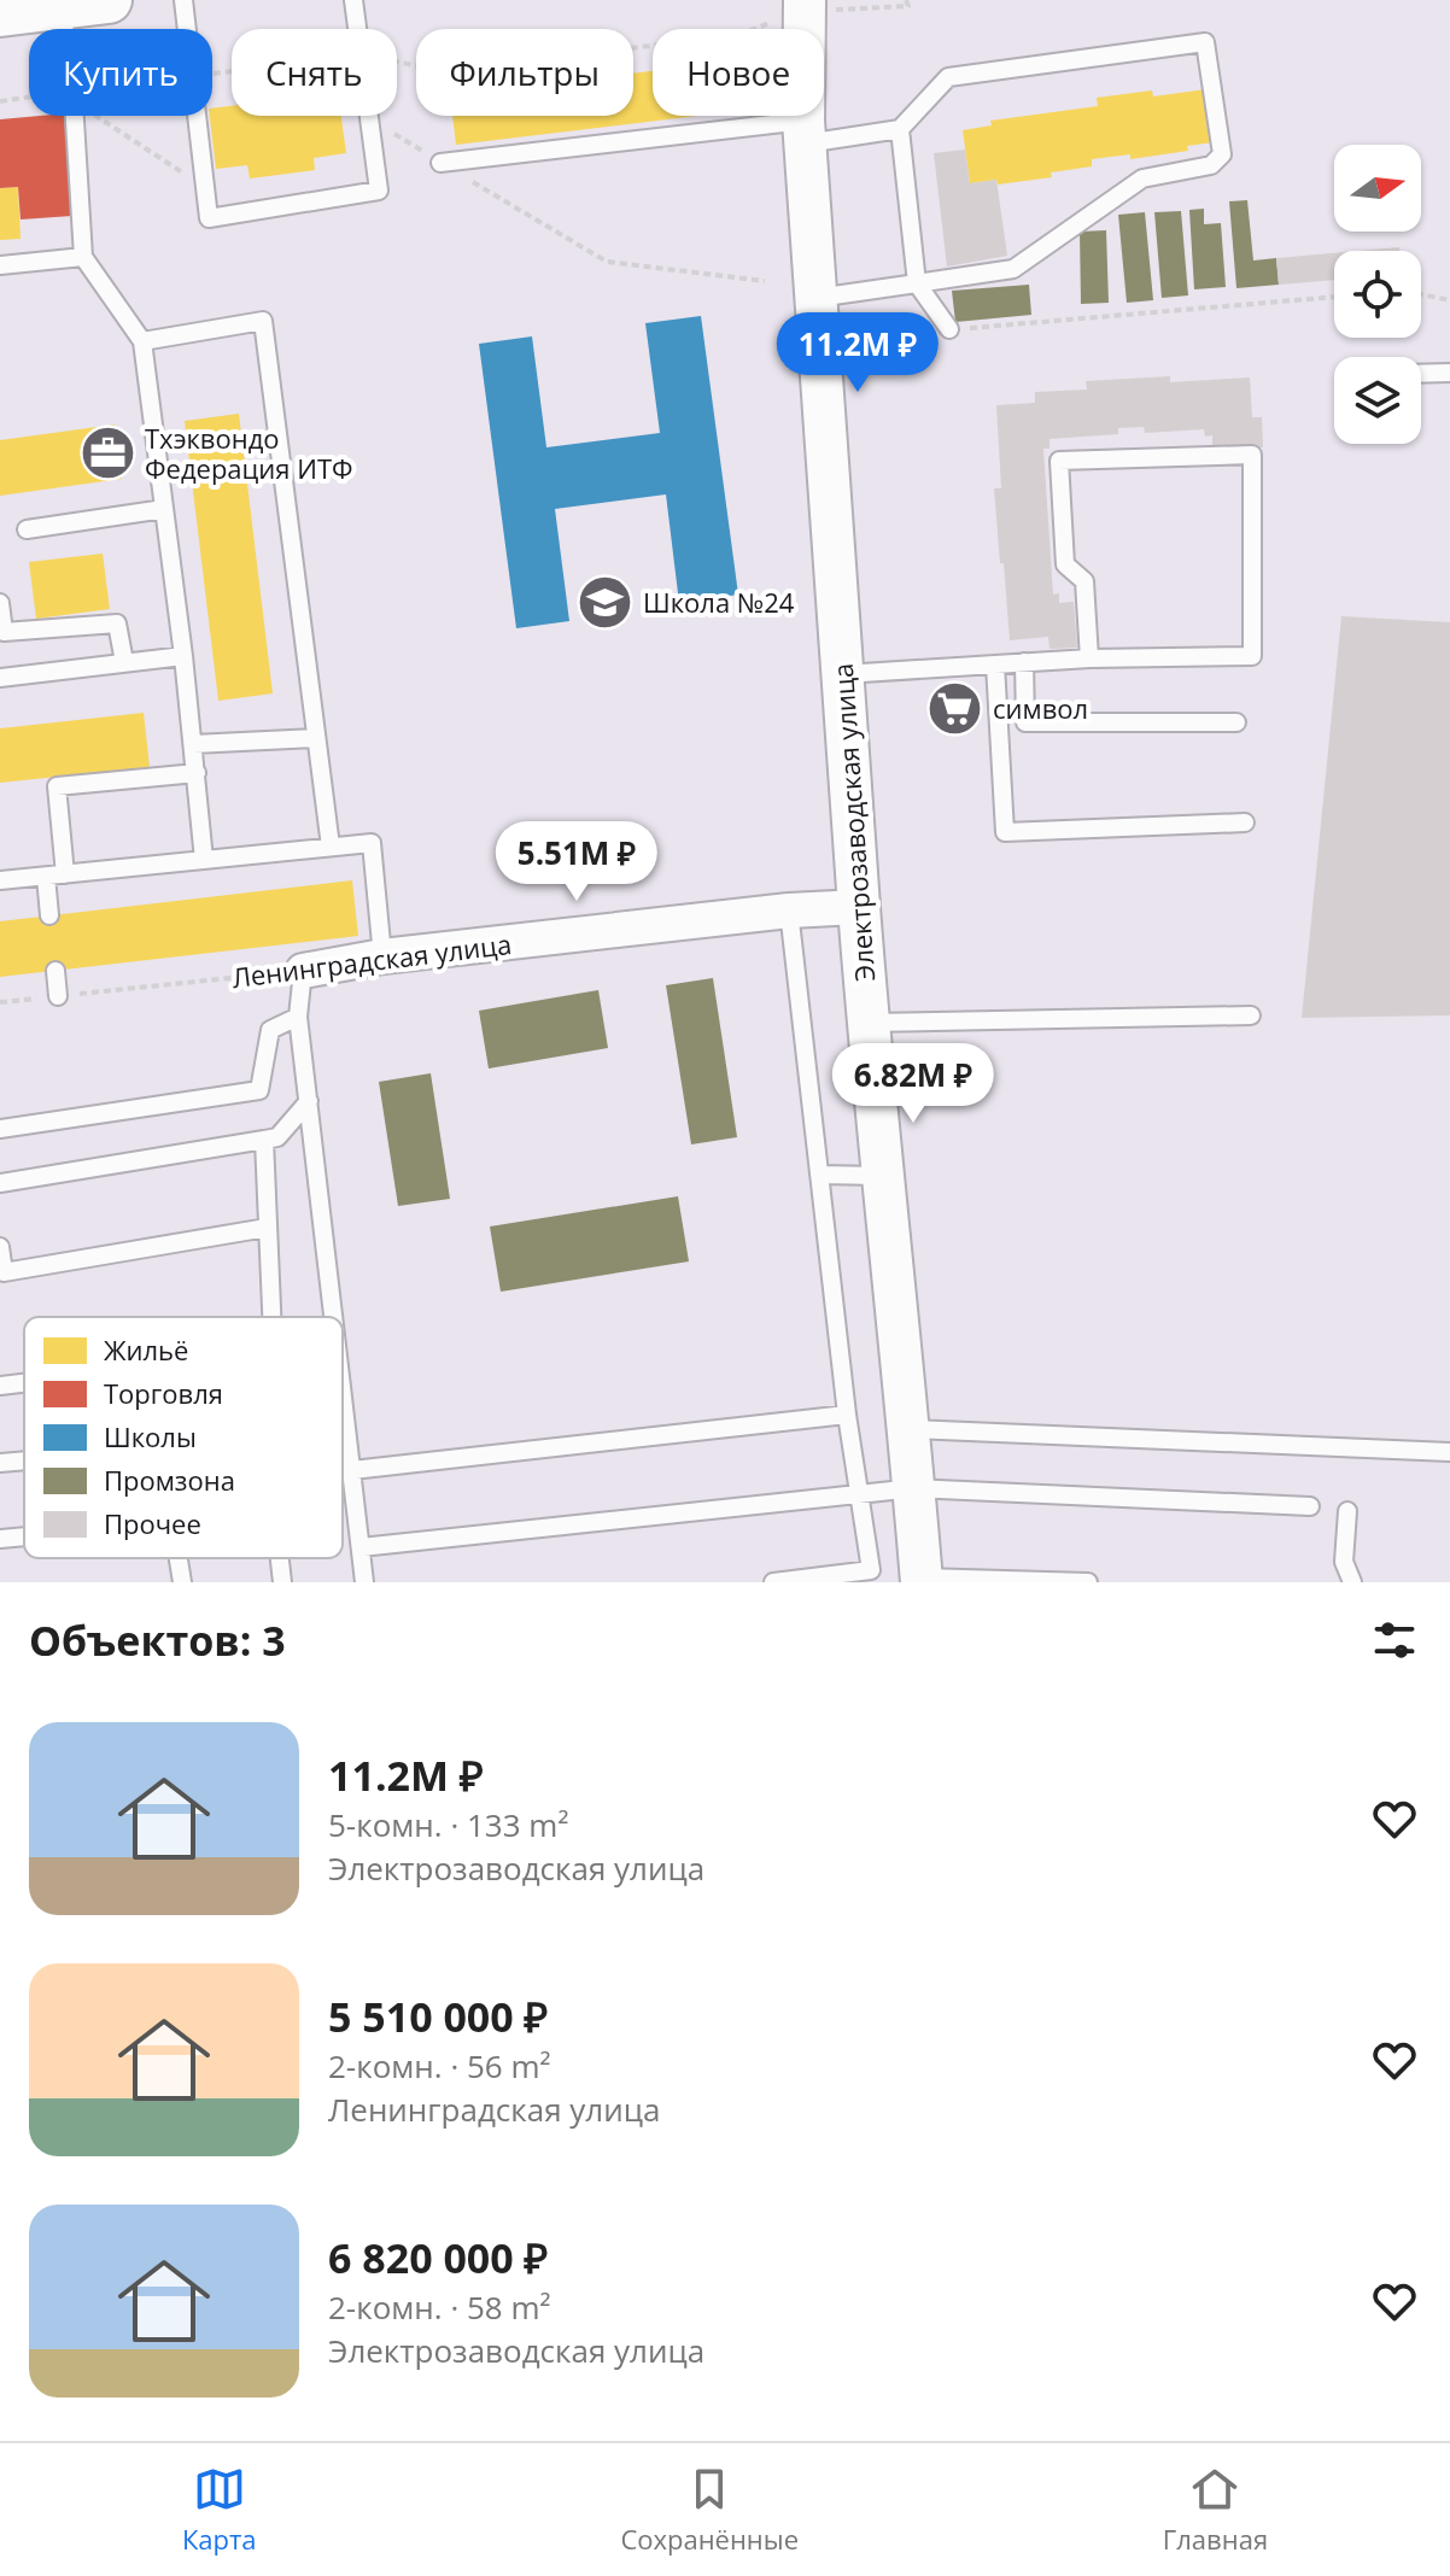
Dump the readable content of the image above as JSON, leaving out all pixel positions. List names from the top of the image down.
{
  "streets": {
    "street": ["Электрозаводская улица", "Ленинградская улица"]
  },
  "crossings": [
    ["Электрозаводская улица", "Ленинградская улица"]
  ],
  "places": {
    "office": ["Тхэквондо Федерация ИТФ"],
    "school or university": ["Школа №24"],
    "supermarket": ["символ"]
  },
  "legend": [
    "Жильё",
    "Торговля",
    "Школы",
    "Промзона",
    "Прочее"
  ],
  "north": "right",
  "page": {
    "chip": [
      "Купить",
      "Снять",
      "Фильтры",
      "Новое"
    ],
    "price": ["11.2M ₽", "5.51M ₽", "6.82M ₽"],
    "heading": "Объектов: 3",
    "list": [
      {
        "name": "11.2M ₽",
        "note": "5-комн. · 133 m² · Электрозаводская улица"
      },
      {
        "name": "5 510 000 ₽",
        "note": "2-комн. · 56 m² · Ленинградская улица"
      },
      {
        "name": "6 820 000 ₽",
        "note": "2-комн. · 58 m² · Электрозаводская улица"
      }
    ],
    "tabs": ["Карта", "Сохранённые", "Главная"]
  }
}
